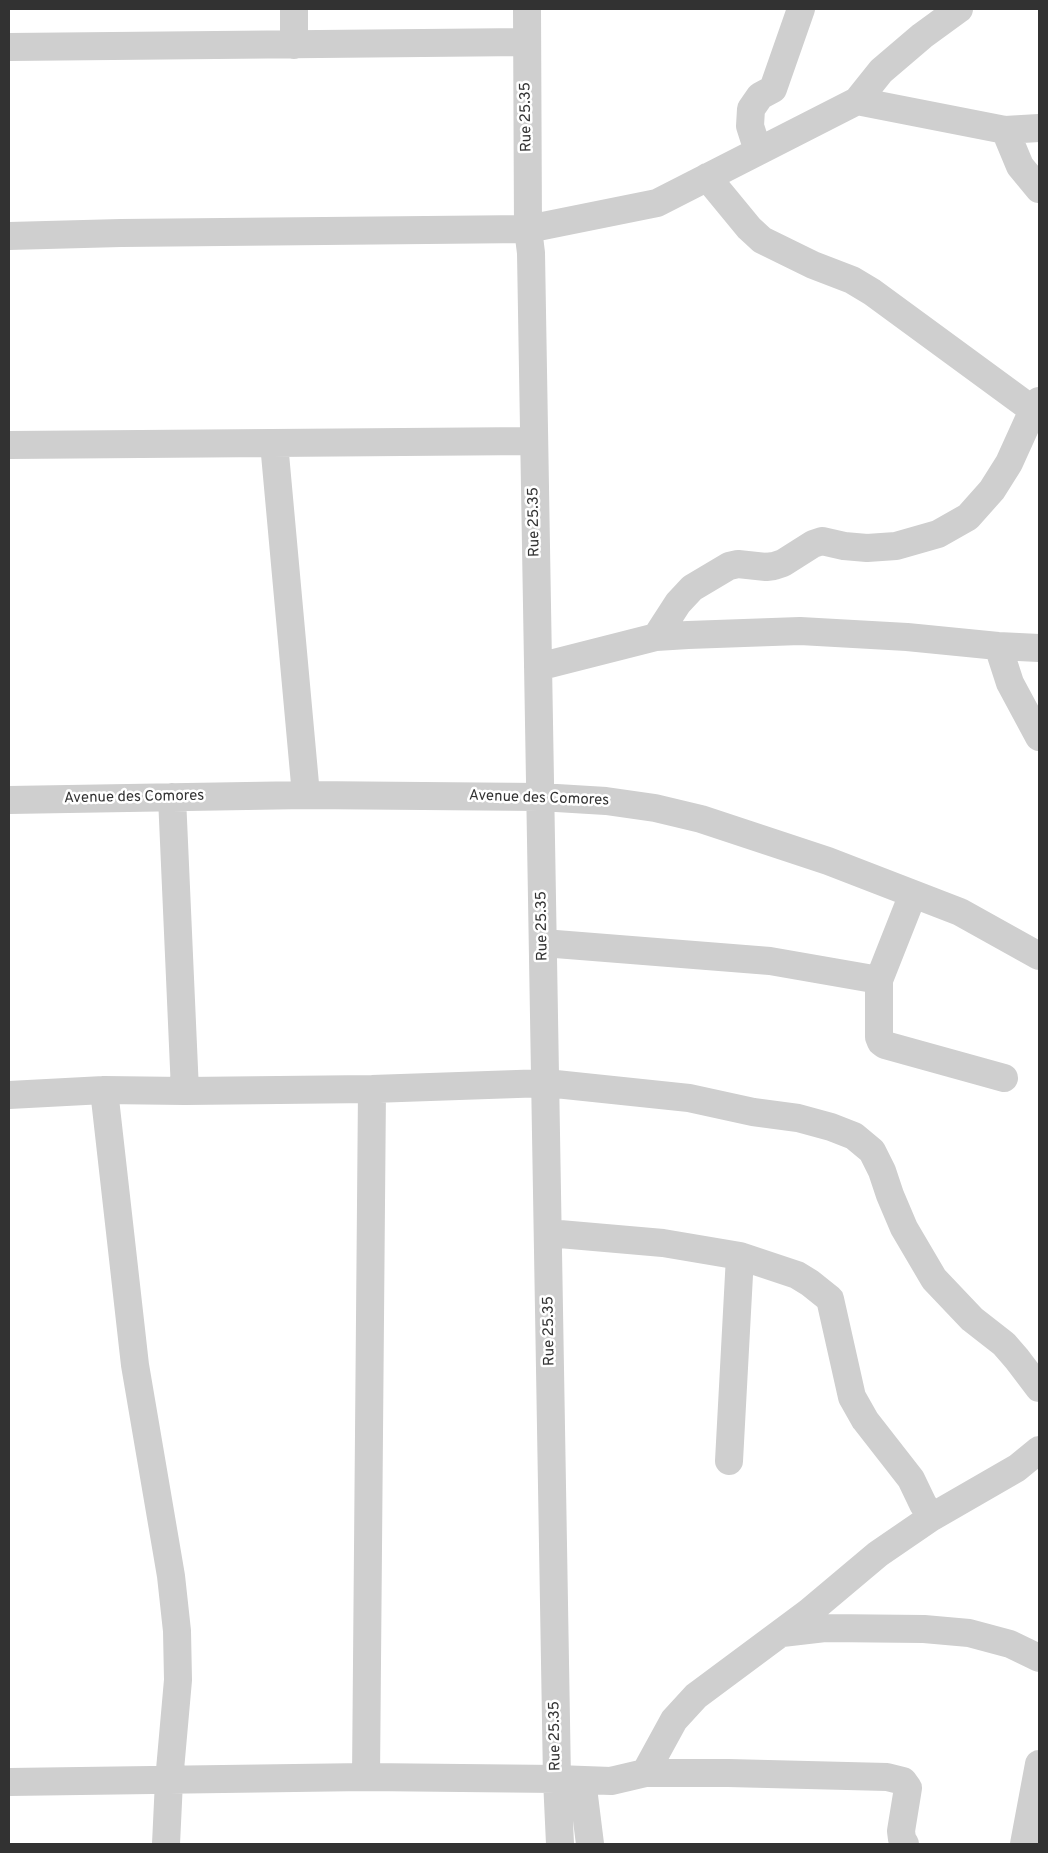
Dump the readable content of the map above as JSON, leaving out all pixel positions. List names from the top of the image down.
{
  "streets": {
    "street": ["Rue 25.35", "Avenue des Comores"]
  },
  "crossings": [
    ["Rue 25.35", "Avenue des Comores"]
  ]
}
